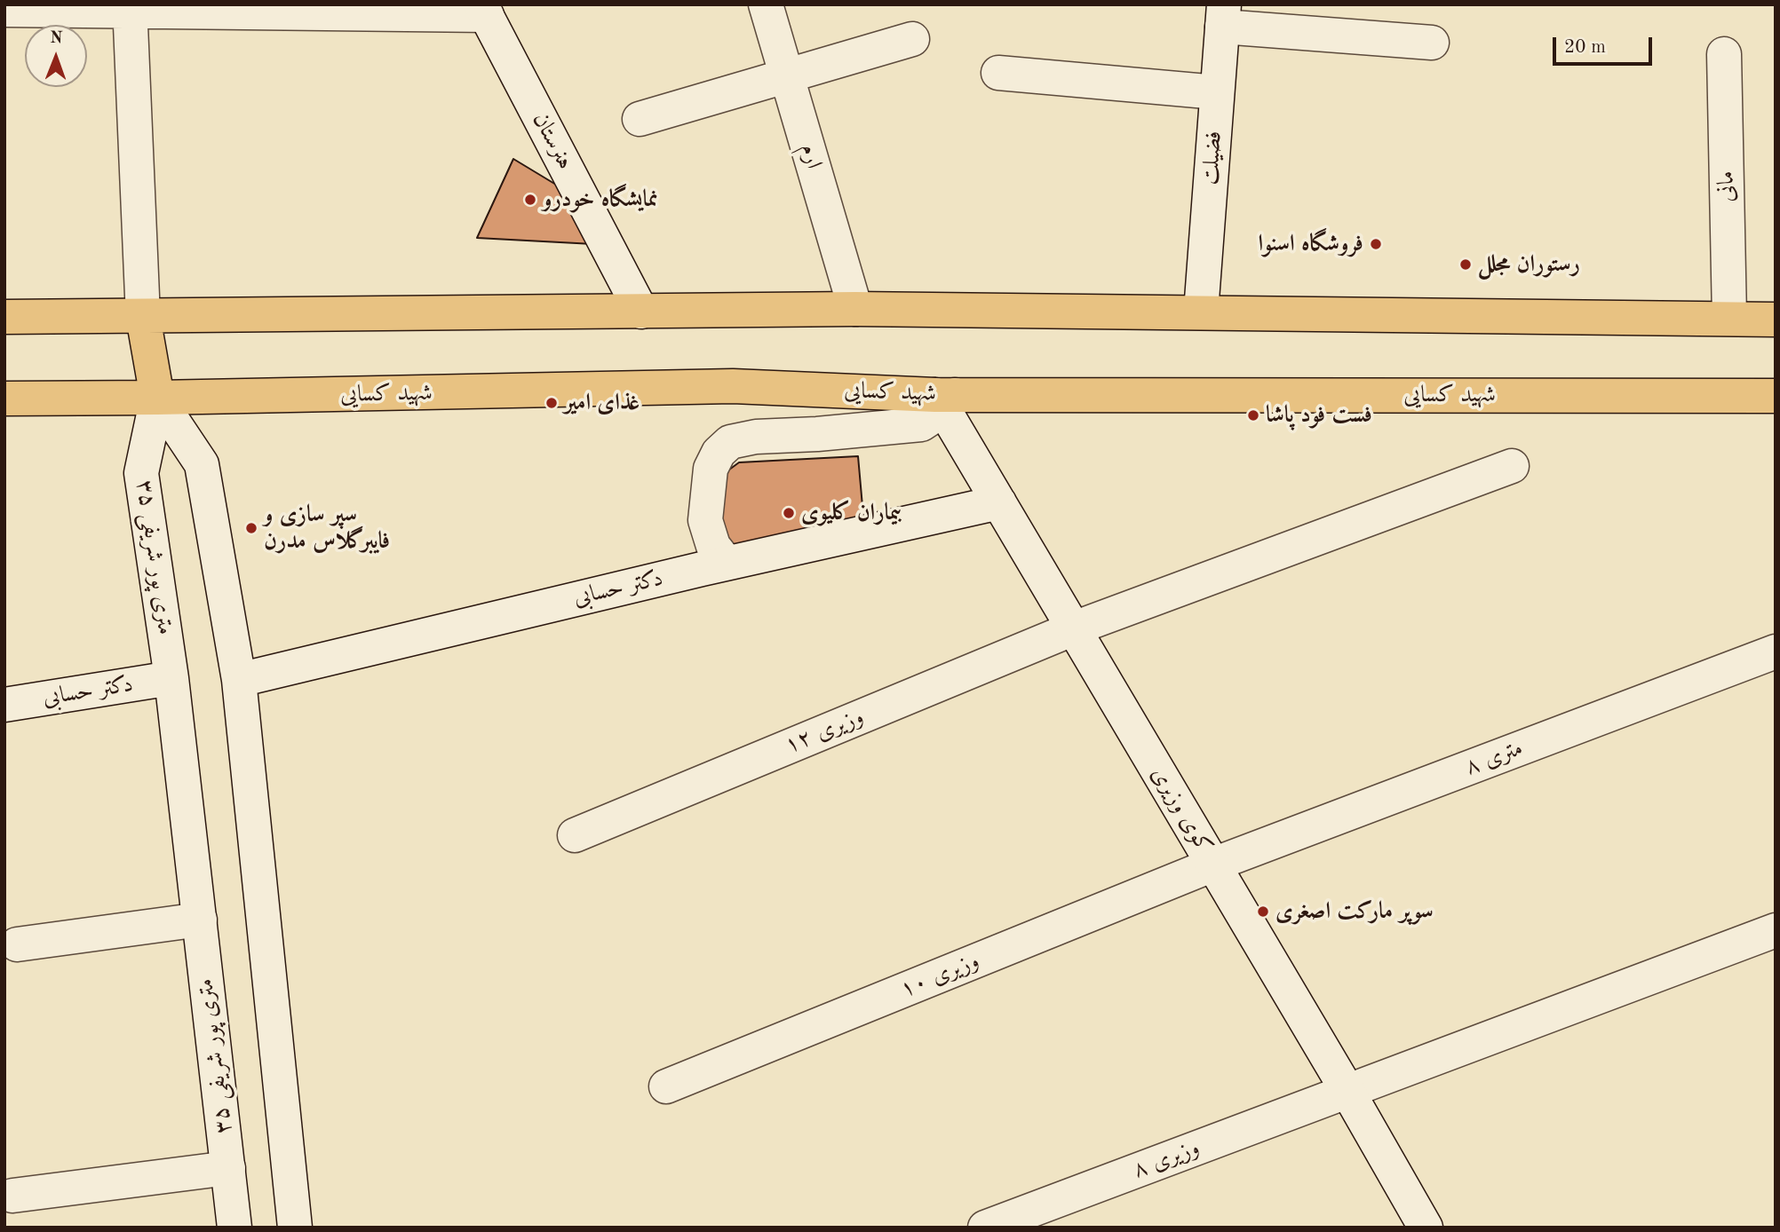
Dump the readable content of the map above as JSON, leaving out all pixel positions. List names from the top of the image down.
{
  "streets": {
    "main road": ["شهید کسایی"],
    "street": [
      "هنرستان",
      "ارم",
      "فضیلت",
      "مانی",
      "۳۵ متری پور شریفی",
      "دکتر حسابی",
      "وزيری ۱۲",
      "متری ۸",
      "کوی وزیری",
      "وزیری ۱۰",
      "وزیری ۸"
    ]
  },
  "crossings": [
    ["شهید کسایی", "۳۵ متری پور شریفی"],
    ["شهید کسایی", "کوی وزیری"],
    ["۳۵ متری پور شریفی", "دکتر حسابی"],
    ["دکتر حسابی", "کوی وزیری"],
    ["وزيری ۱۲", "کوی وزیری"],
    ["متری ۸", "کوی وزیری"],
    ["متری ۸", "وزیری ۱۰"],
    ["کوی وزیری", "وزیری ۱۰"],
    ["کوی وزیری", "وزیری ۸"]
  ],
  "places": [
    "نمایشگاه خودرو",
    "فروشگاه اسنوا",
    "رستوران مجلل",
    "غذای امیر",
    "فست فود پاشا",
    "بیماران کلیوی",
    "سپر سازی و فایبرگلاس مدرن",
    "سوپر مارکت اصغری"
  ],
  "scale_bar": "20 m",
  "north": "top"
}
